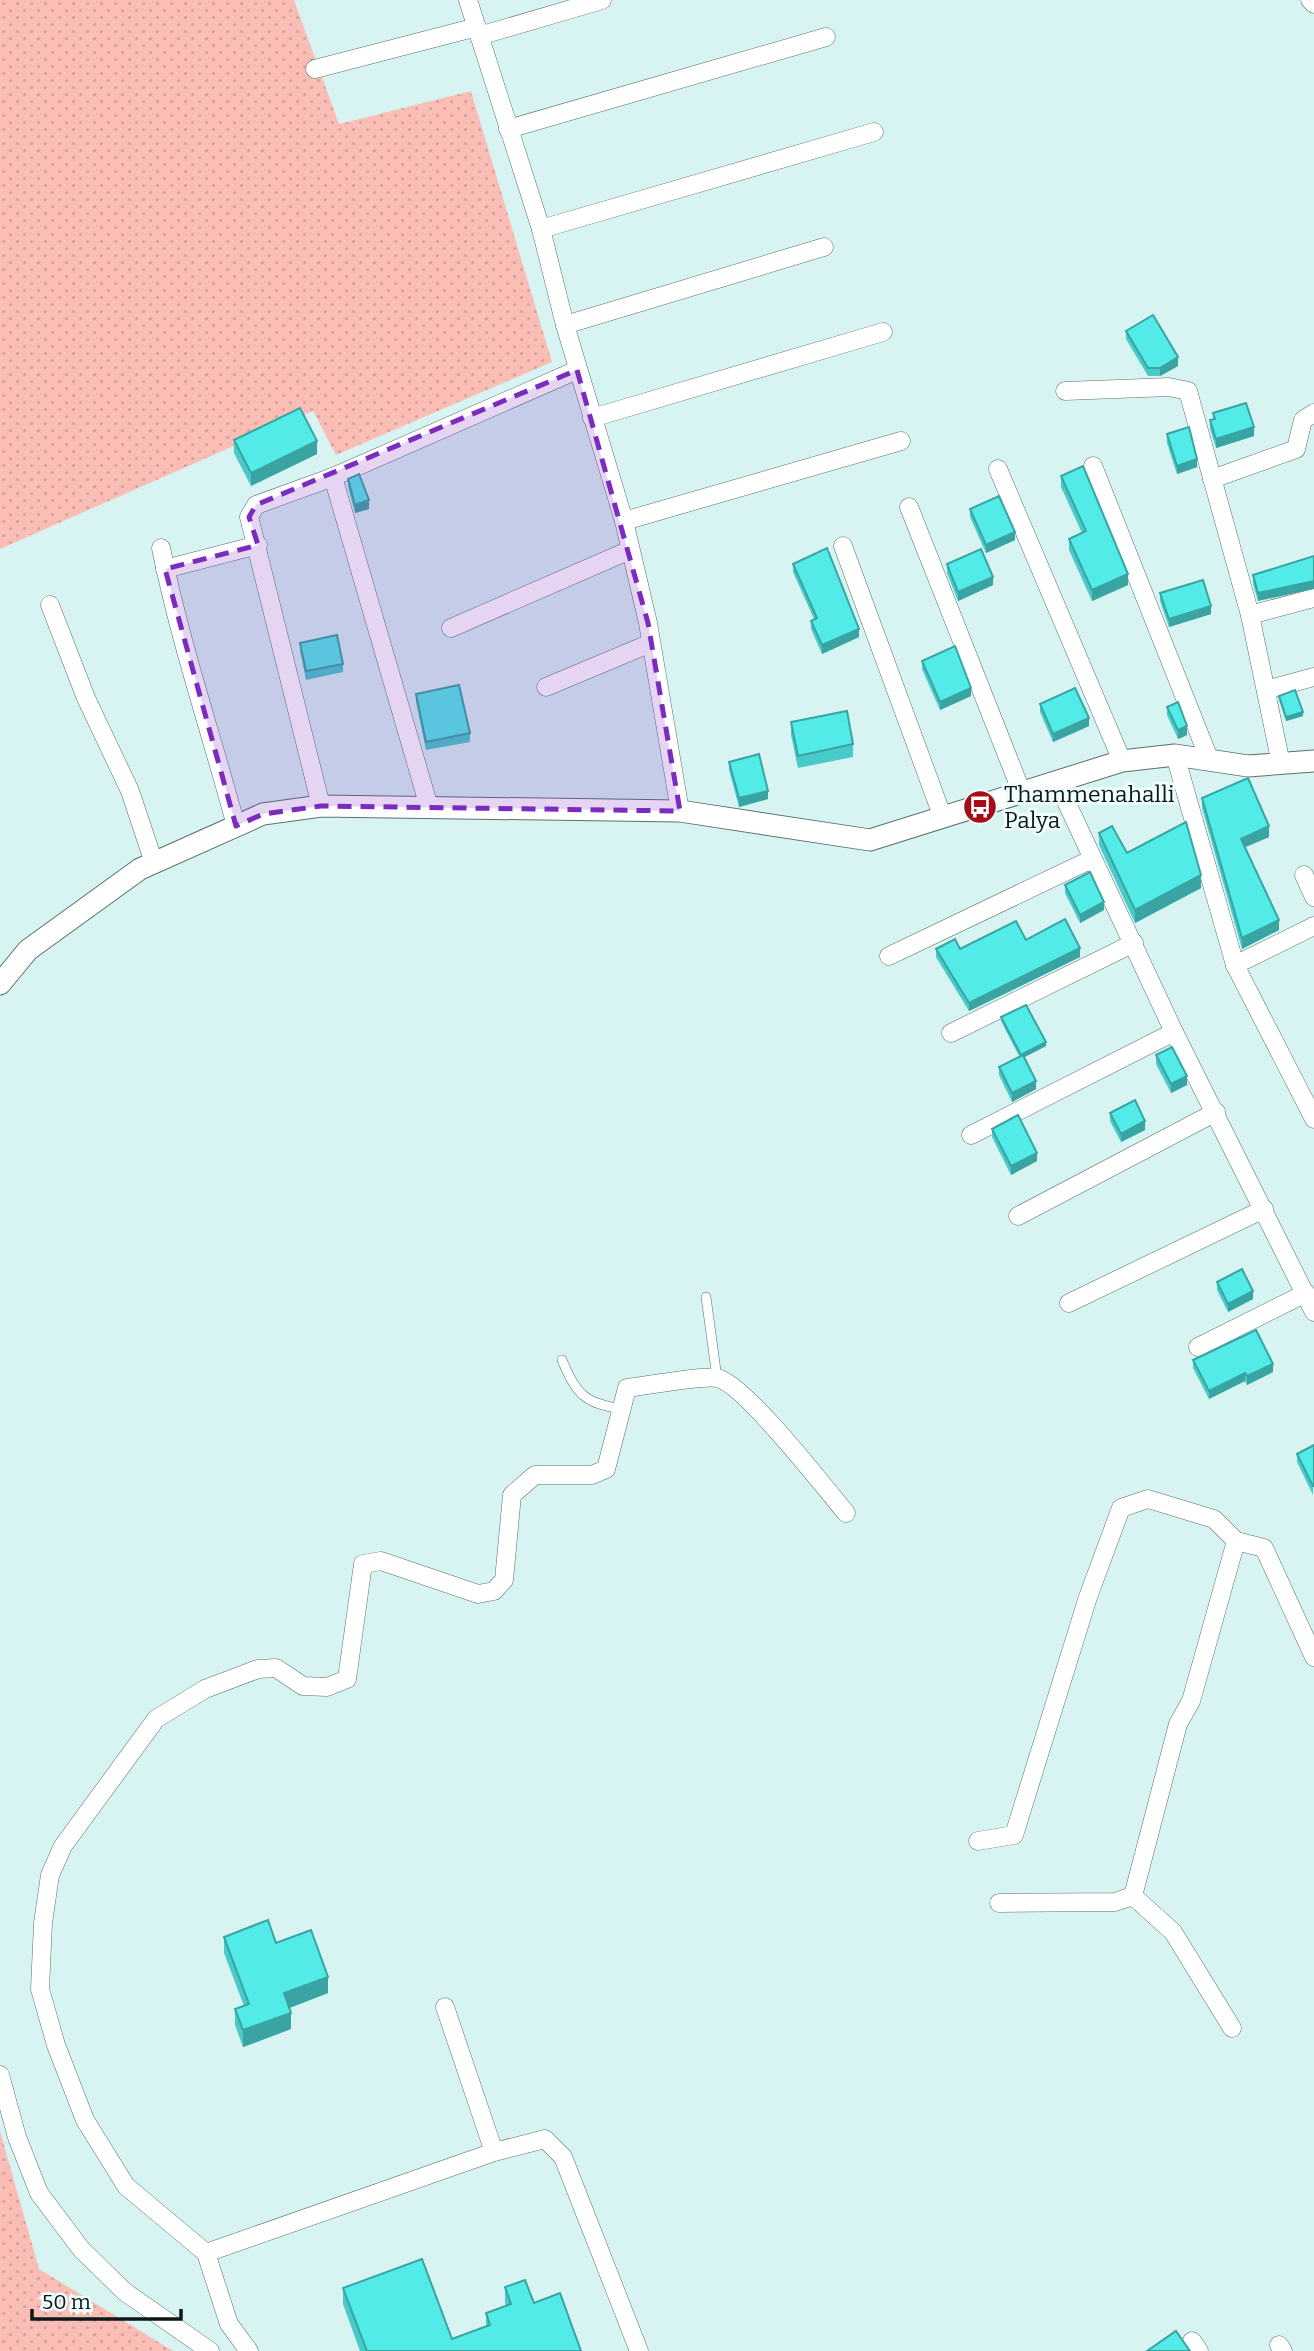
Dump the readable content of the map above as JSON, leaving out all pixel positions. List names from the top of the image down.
{
  "places": {
    "bus stop": ["Thammenahalli Palya"]
  },
  "scale_bar": "50 m"
}
